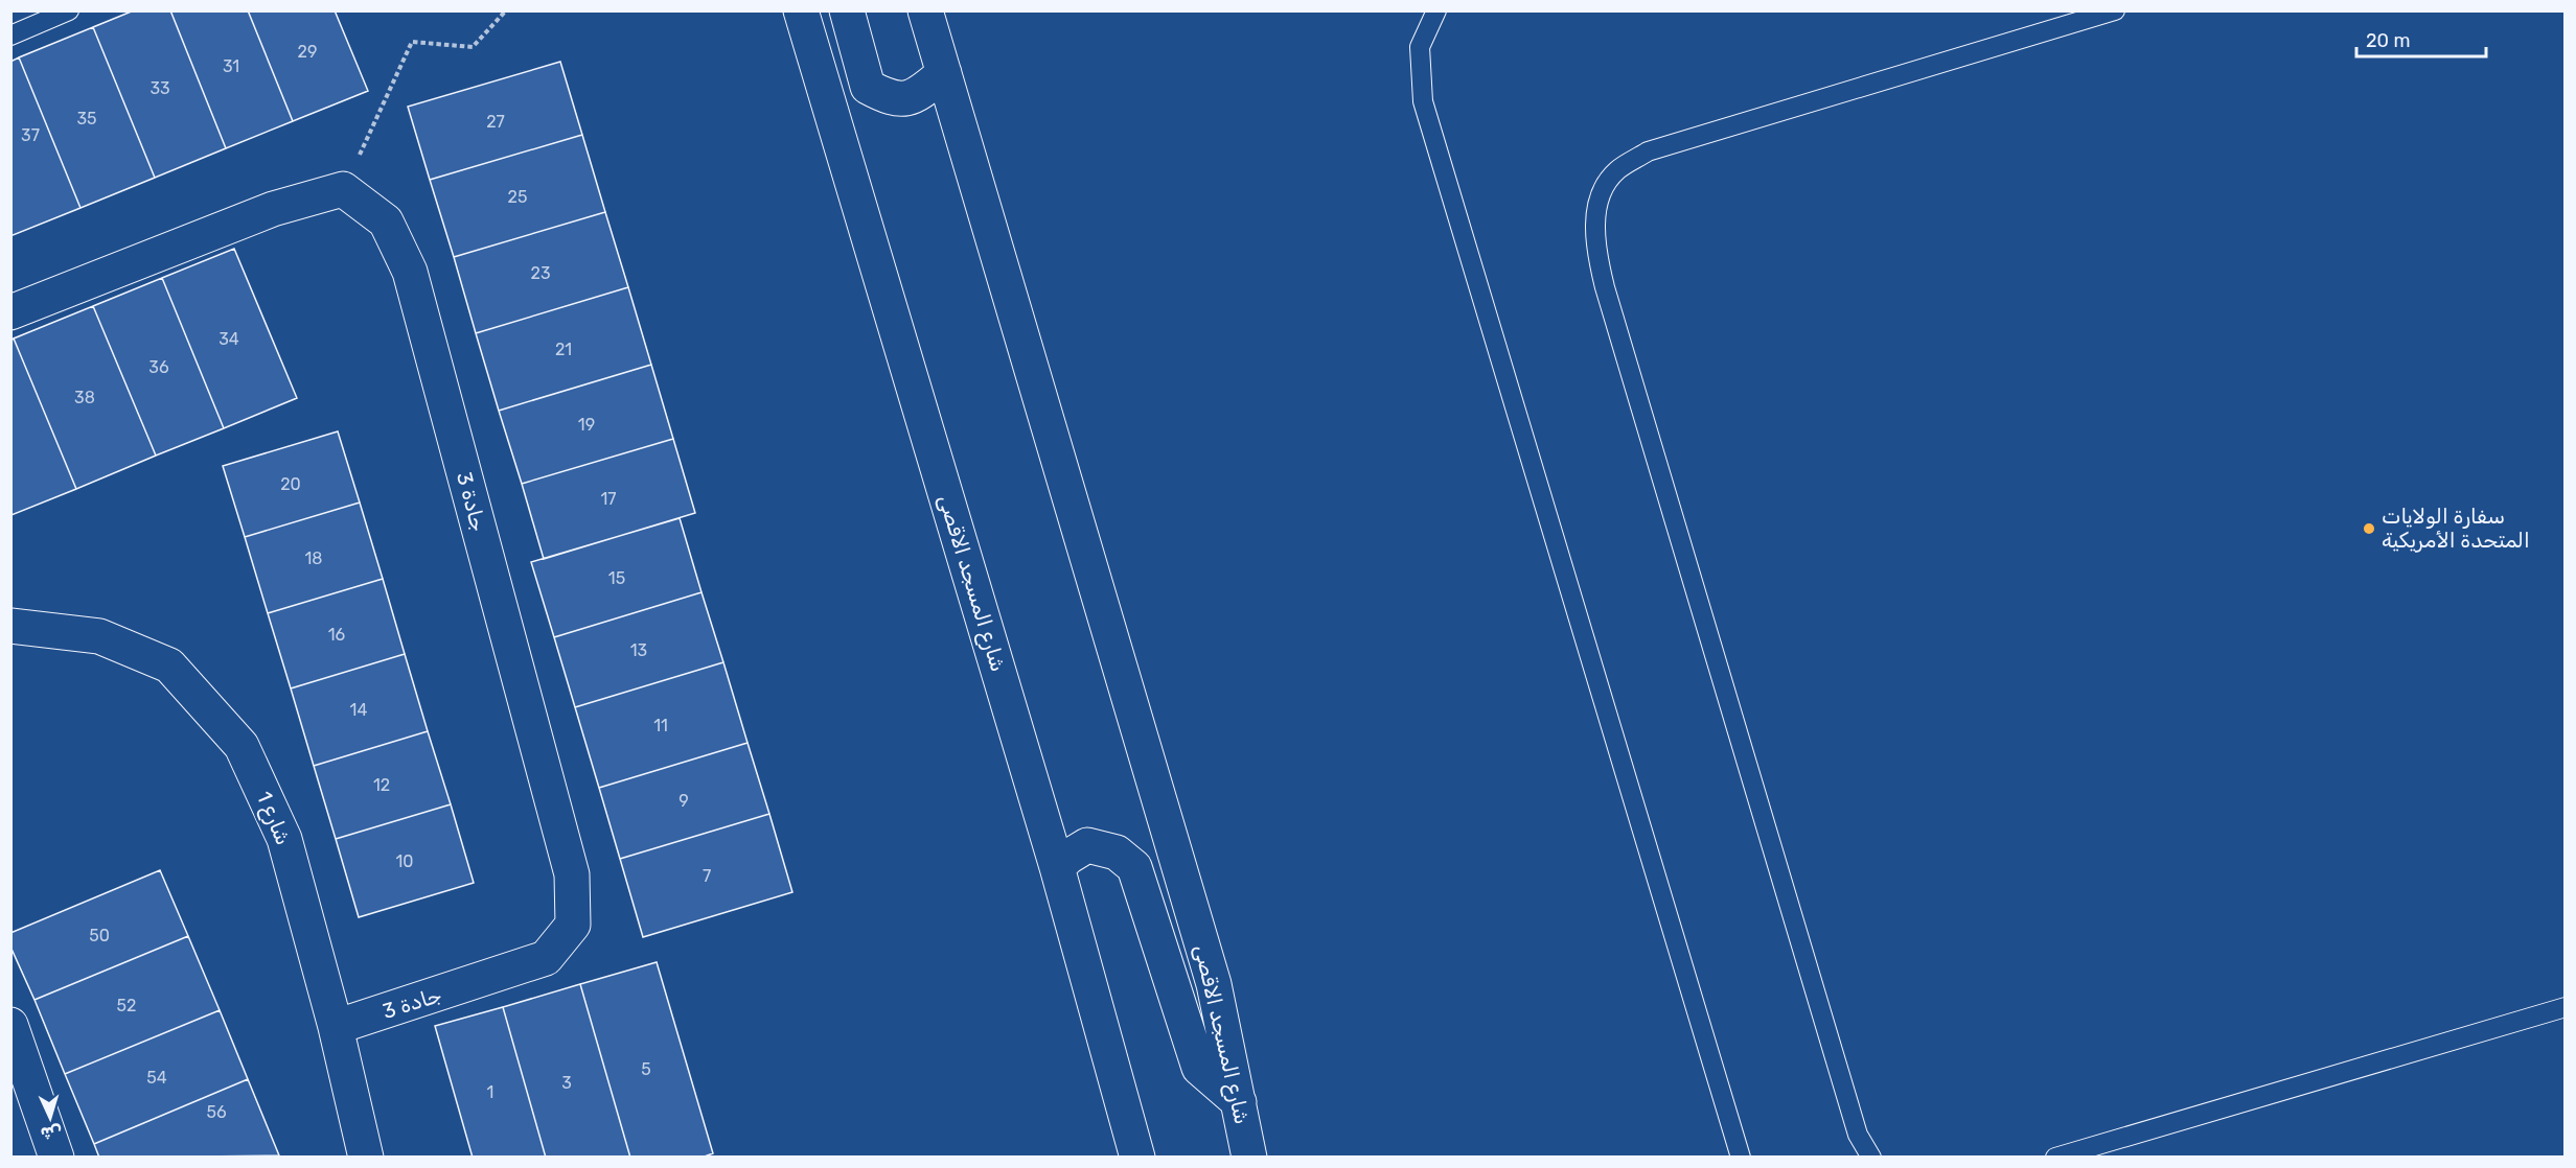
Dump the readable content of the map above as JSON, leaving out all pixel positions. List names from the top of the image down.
{
  "streets": {
    "main road": ["جادة 3", "شارع المسجد الاقصى", "شارع 1"]
  },
  "crossings": [
    ["جادة 3", "شارع 1"]
  ],
  "places": ["سفارة الولايات المتحدة الأمريكية"],
  "house_numbers": [
    "29",
    "31",
    "33",
    "35",
    "27",
    "37",
    "25",
    "23",
    "34",
    "21",
    "36",
    "38",
    "19",
    "20",
    "17",
    "18",
    "15",
    "16",
    "13",
    "14",
    "11",
    "12",
    "9",
    "10",
    "7",
    "50",
    "52",
    "5",
    "54",
    "3",
    "1",
    "56"
  ],
  "scale_bar": "20 m",
  "north": "bottom"
}
